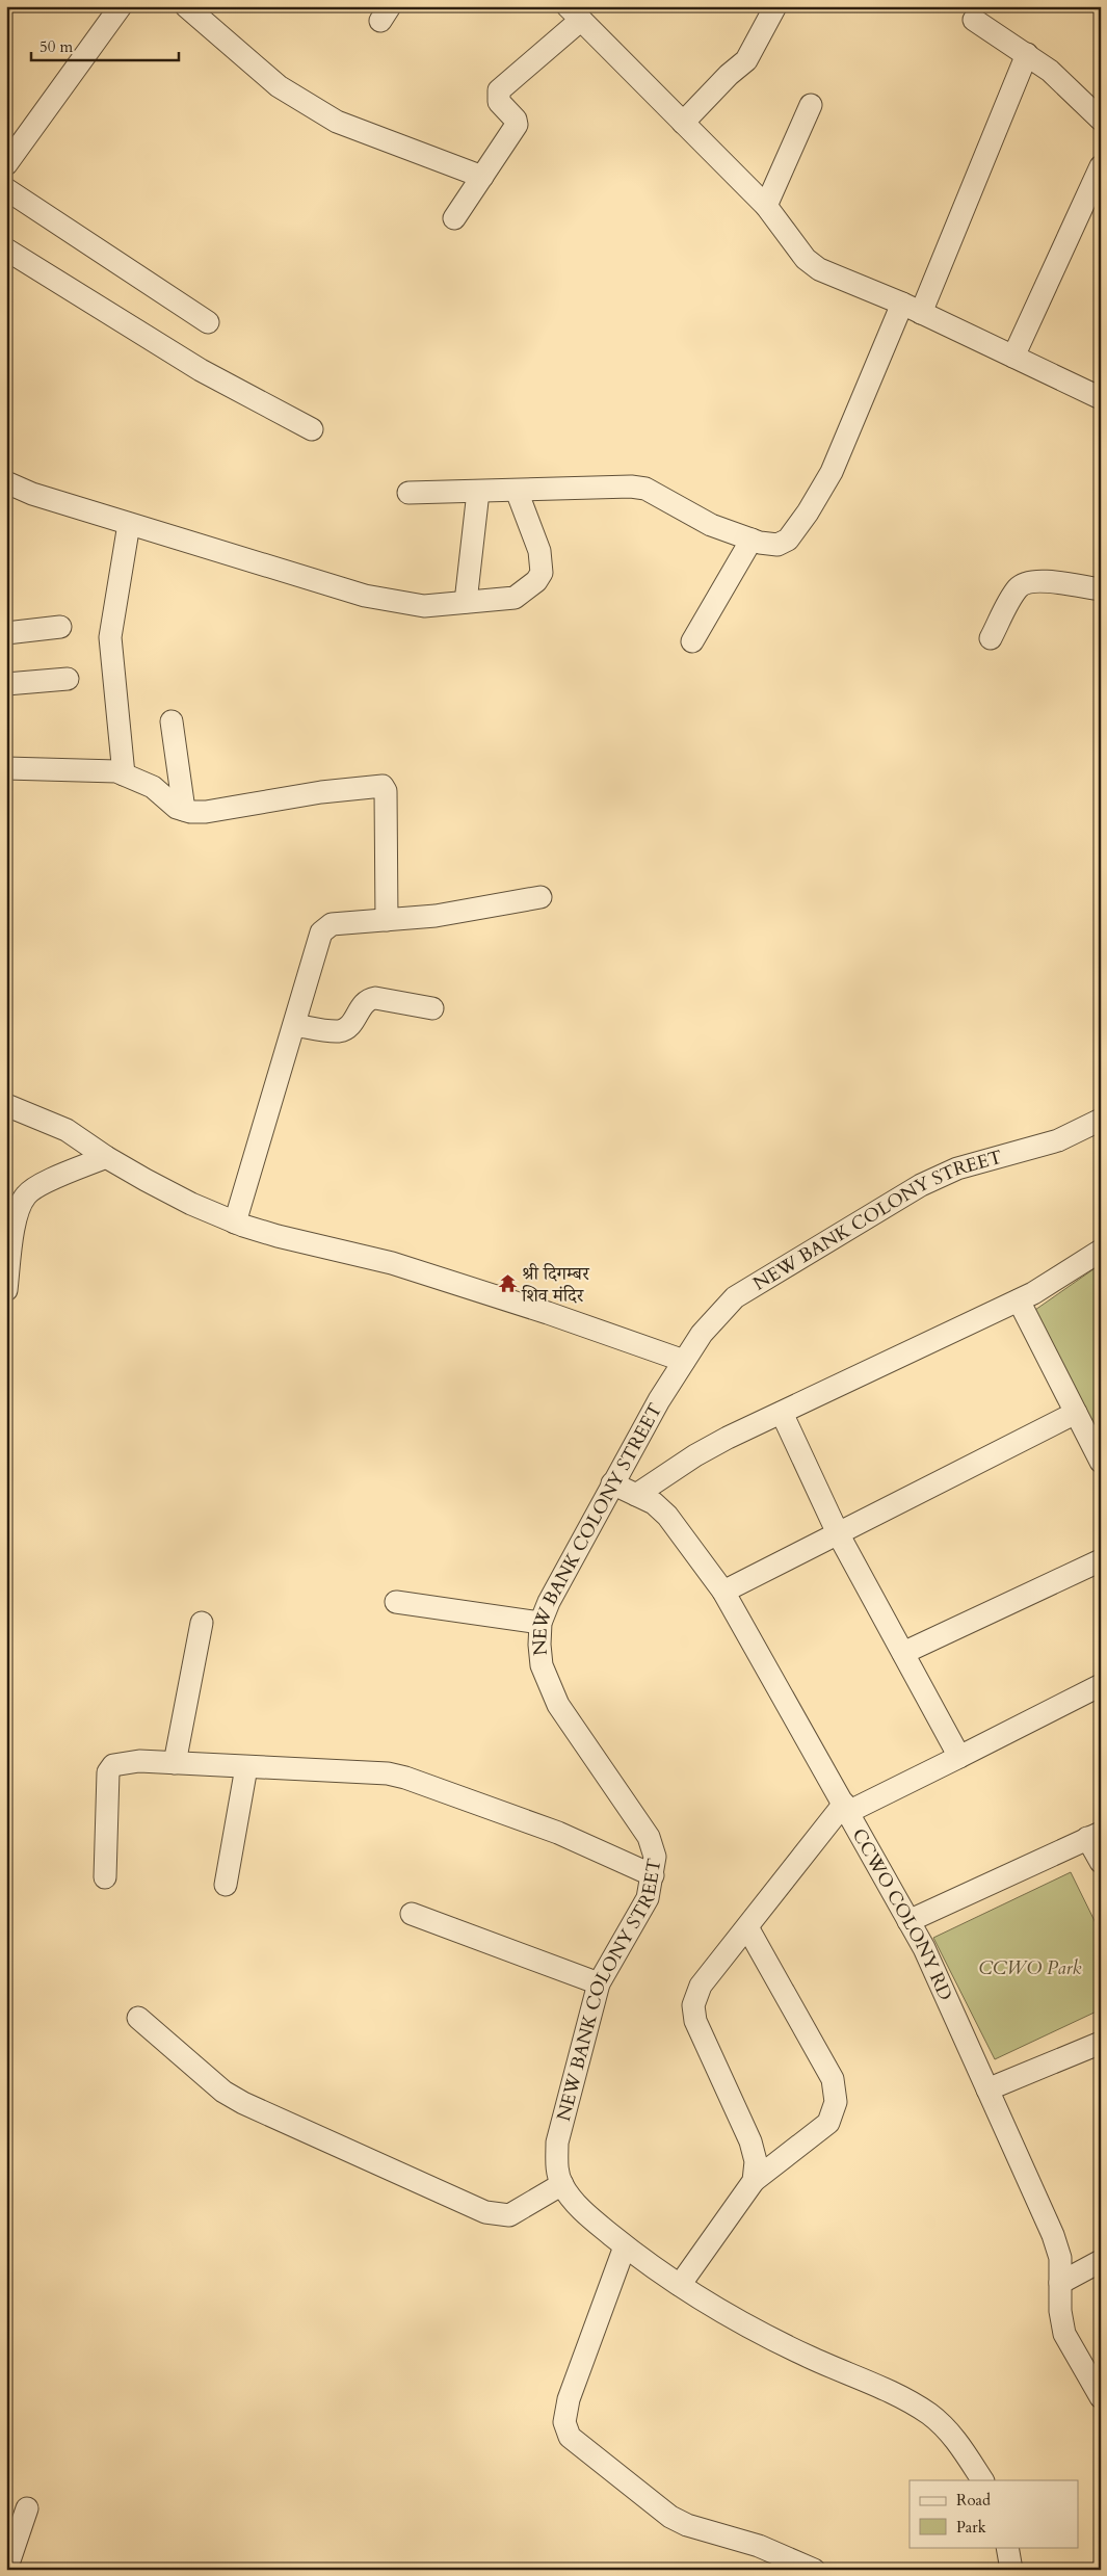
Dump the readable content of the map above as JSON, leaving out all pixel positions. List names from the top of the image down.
{
  "streets": {
    "street": ["NEW BANK COLONY STREET", "CCWO COLONY RD"]
  },
  "crossings": [
    ["NEW BANK COLONY STREET", "CCWO COLONY RD"]
  ],
  "parks": ["CCWO Park"],
  "places": {
    "temple": ["श्री दिगम्बर शिव मंदिर"]
  },
  "legend": ["Road", "Park"],
  "scale_bar": "50 m"
}
